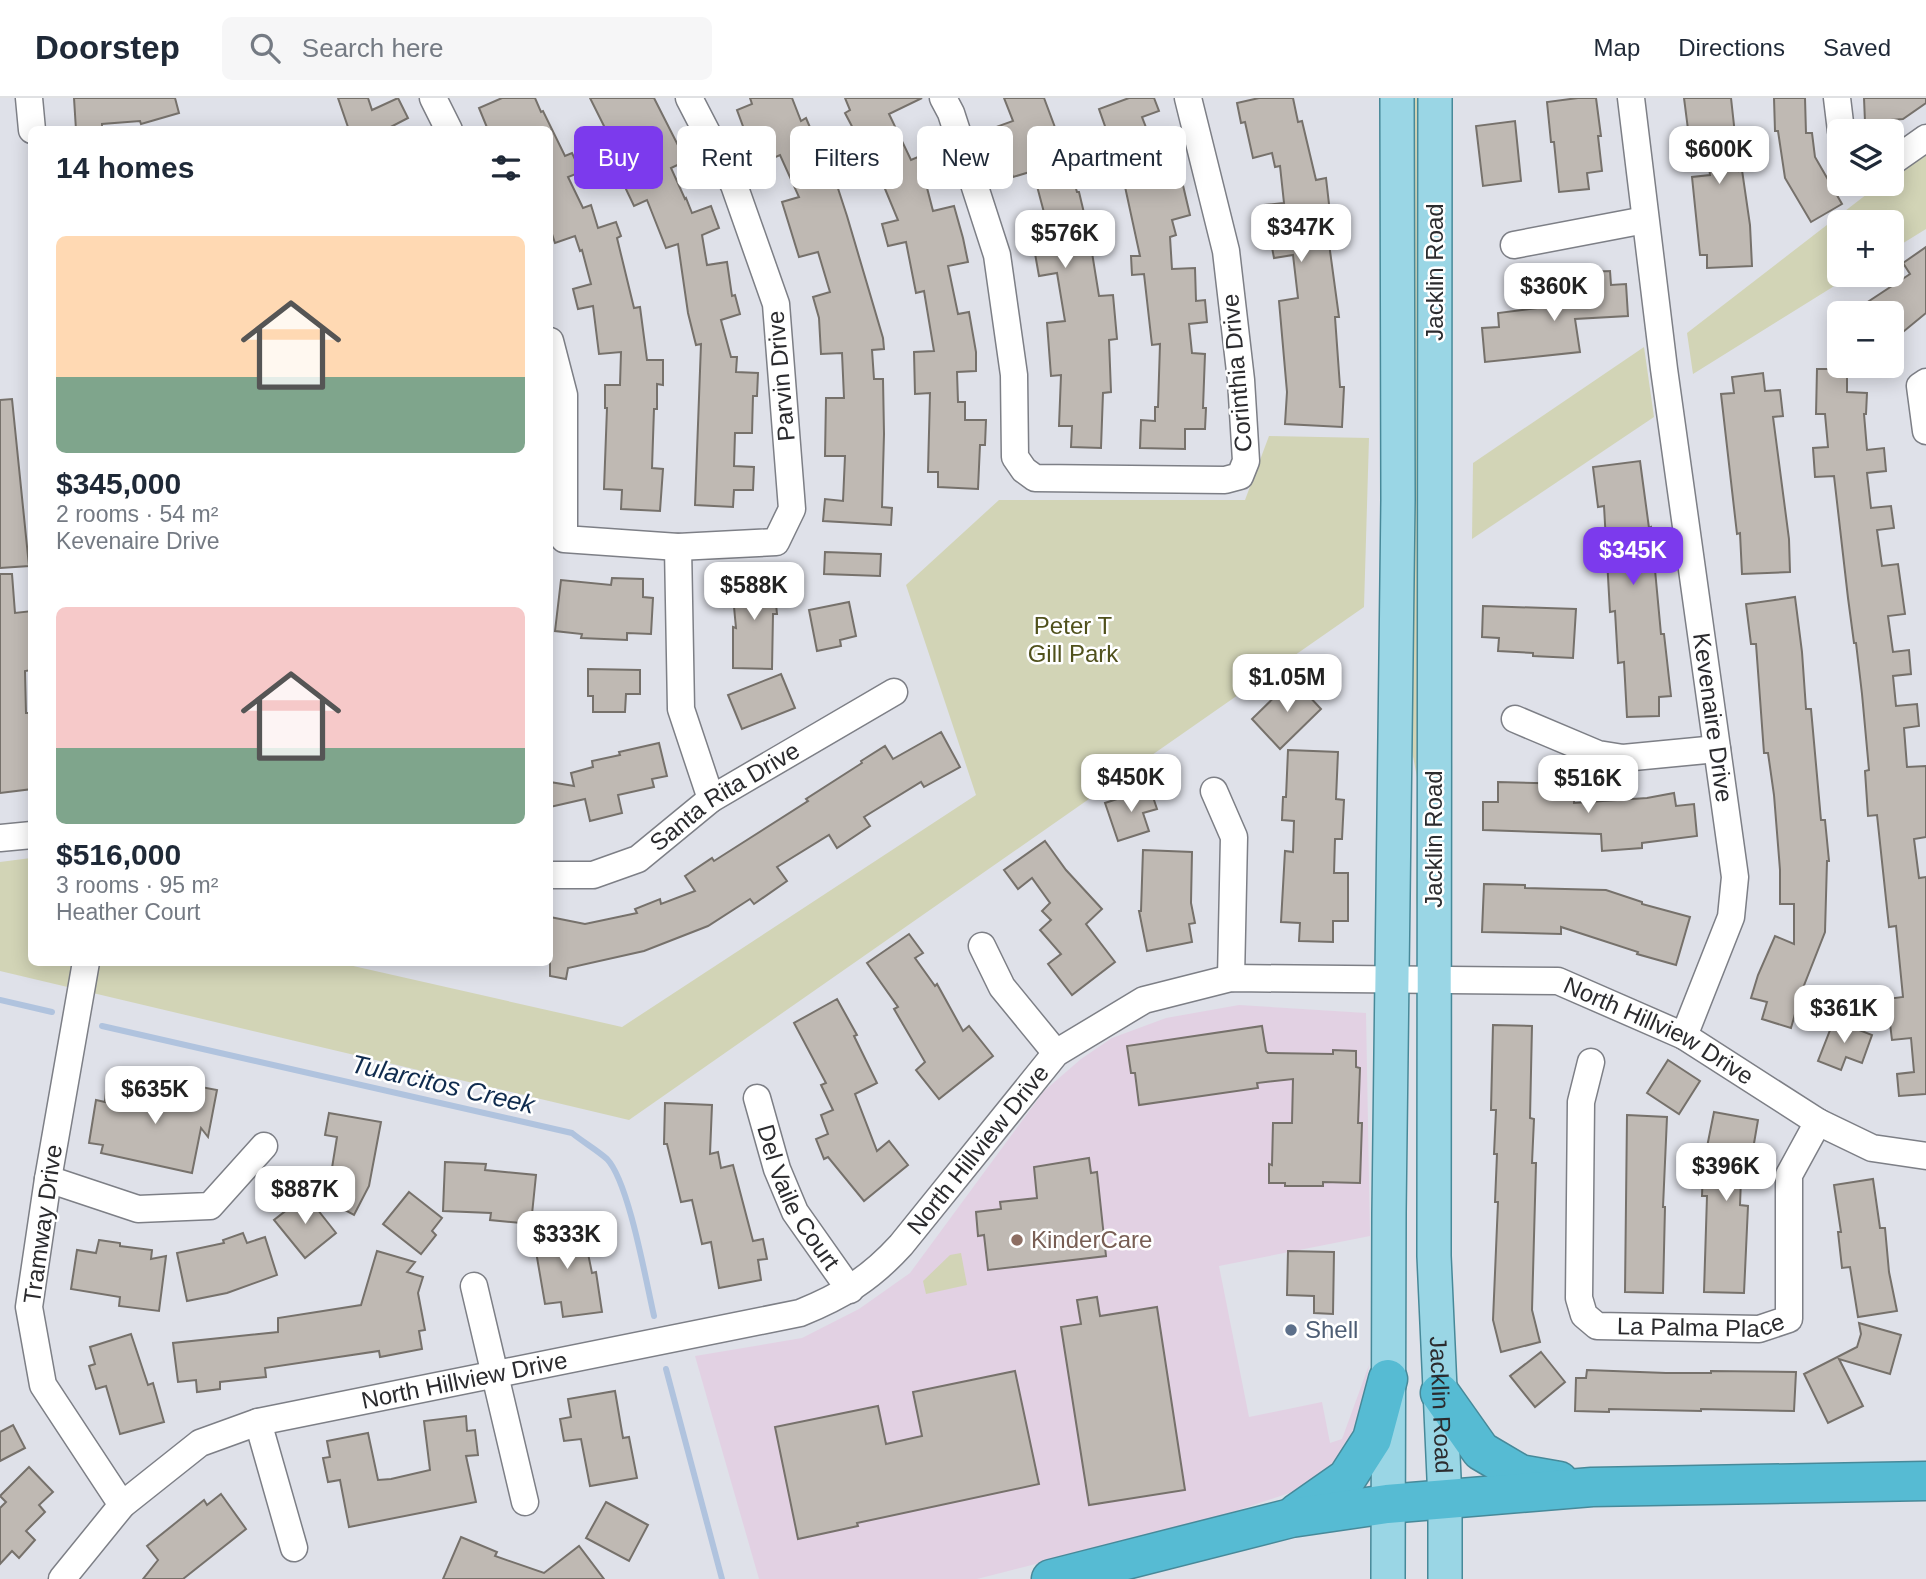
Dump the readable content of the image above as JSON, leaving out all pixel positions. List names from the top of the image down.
{
  "streets": {
    "main road": ["Jacklin Road"],
    "street": [
      "Corinthia Drive",
      "Parvin Drive",
      "Kevenaire Drive",
      "Santa Rita Drive",
      "North Hillview Drive",
      "Del Vaile Court",
      "Tramway Drive",
      "La Palma Place"
    ]
  },
  "crossings": [
    ["Jacklin Road", "North Hillview Drive"],
    ["Kevenaire Drive", "North Hillview Drive"],
    ["North Hillview Drive", "Del Vaile Court"],
    ["North Hillview Drive", "Tramway Drive"],
    ["North Hillview Drive", "La Palma Place"]
  ],
  "water": ["Tularcitos Creek"],
  "parks": ["Peter T Gill Park"],
  "places": ["KinderCare", "Shell"],
  "page": {
    "header": "Doorstep",
    "search": "Search here",
    "nav": ["Map", "Directions", "Saved"],
    "map_buttons": ["+", "−"],
    "price": [
      "$600K",
      "$347K",
      "$576K",
      "$360K",
      "$345K",
      "$588K",
      "$1.05M",
      "$450K",
      "$516K",
      "$361K",
      "$635K",
      "$396K",
      "$887K",
      "$333K"
    ],
    "chip": [
      "Buy",
      "Rent",
      "Filters",
      "New",
      "Apartment"
    ],
    "heading": "14 homes",
    "list": [
      {
        "name": "$345,000",
        "note": "2 rooms · 54 m² · Kevenaire Drive"
      },
      {
        "name": "$516,000",
        "note": "3 rooms · 95 m² · Heather Court"
      }
    ]
  }
}
